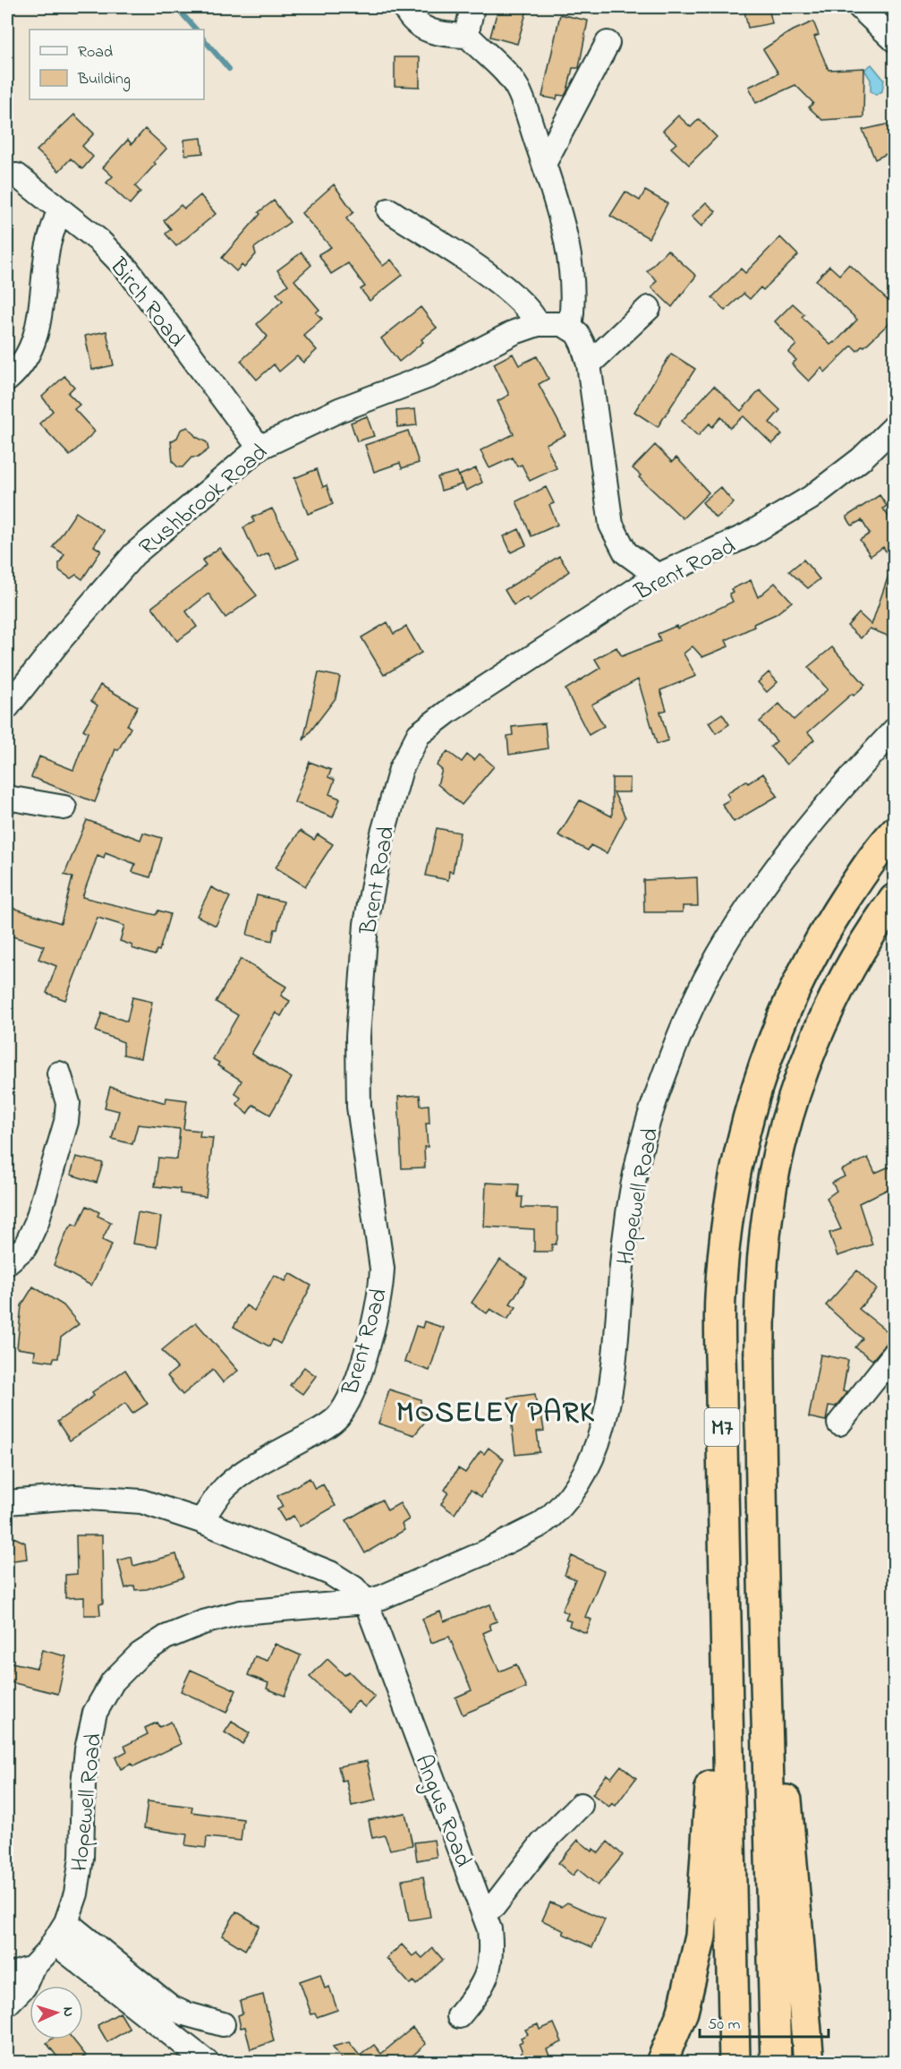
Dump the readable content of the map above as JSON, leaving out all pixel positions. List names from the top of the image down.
{
  "streets": {
    "highway": ["M7"],
    "street": [
      "Birch Road",
      "Rushbrook Road",
      "Brent Road",
      "Hopewell Road",
      "Angus Road"
    ]
  },
  "crossings": [
    ["Birch Road", "Rushbrook Road"],
    ["Hopewell Road", "Angus Road"]
  ],
  "districts": ["MOSELEY PARK"],
  "legend": ["Road", "Building"],
  "scale_bar": "50 m",
  "north": "right"
}
